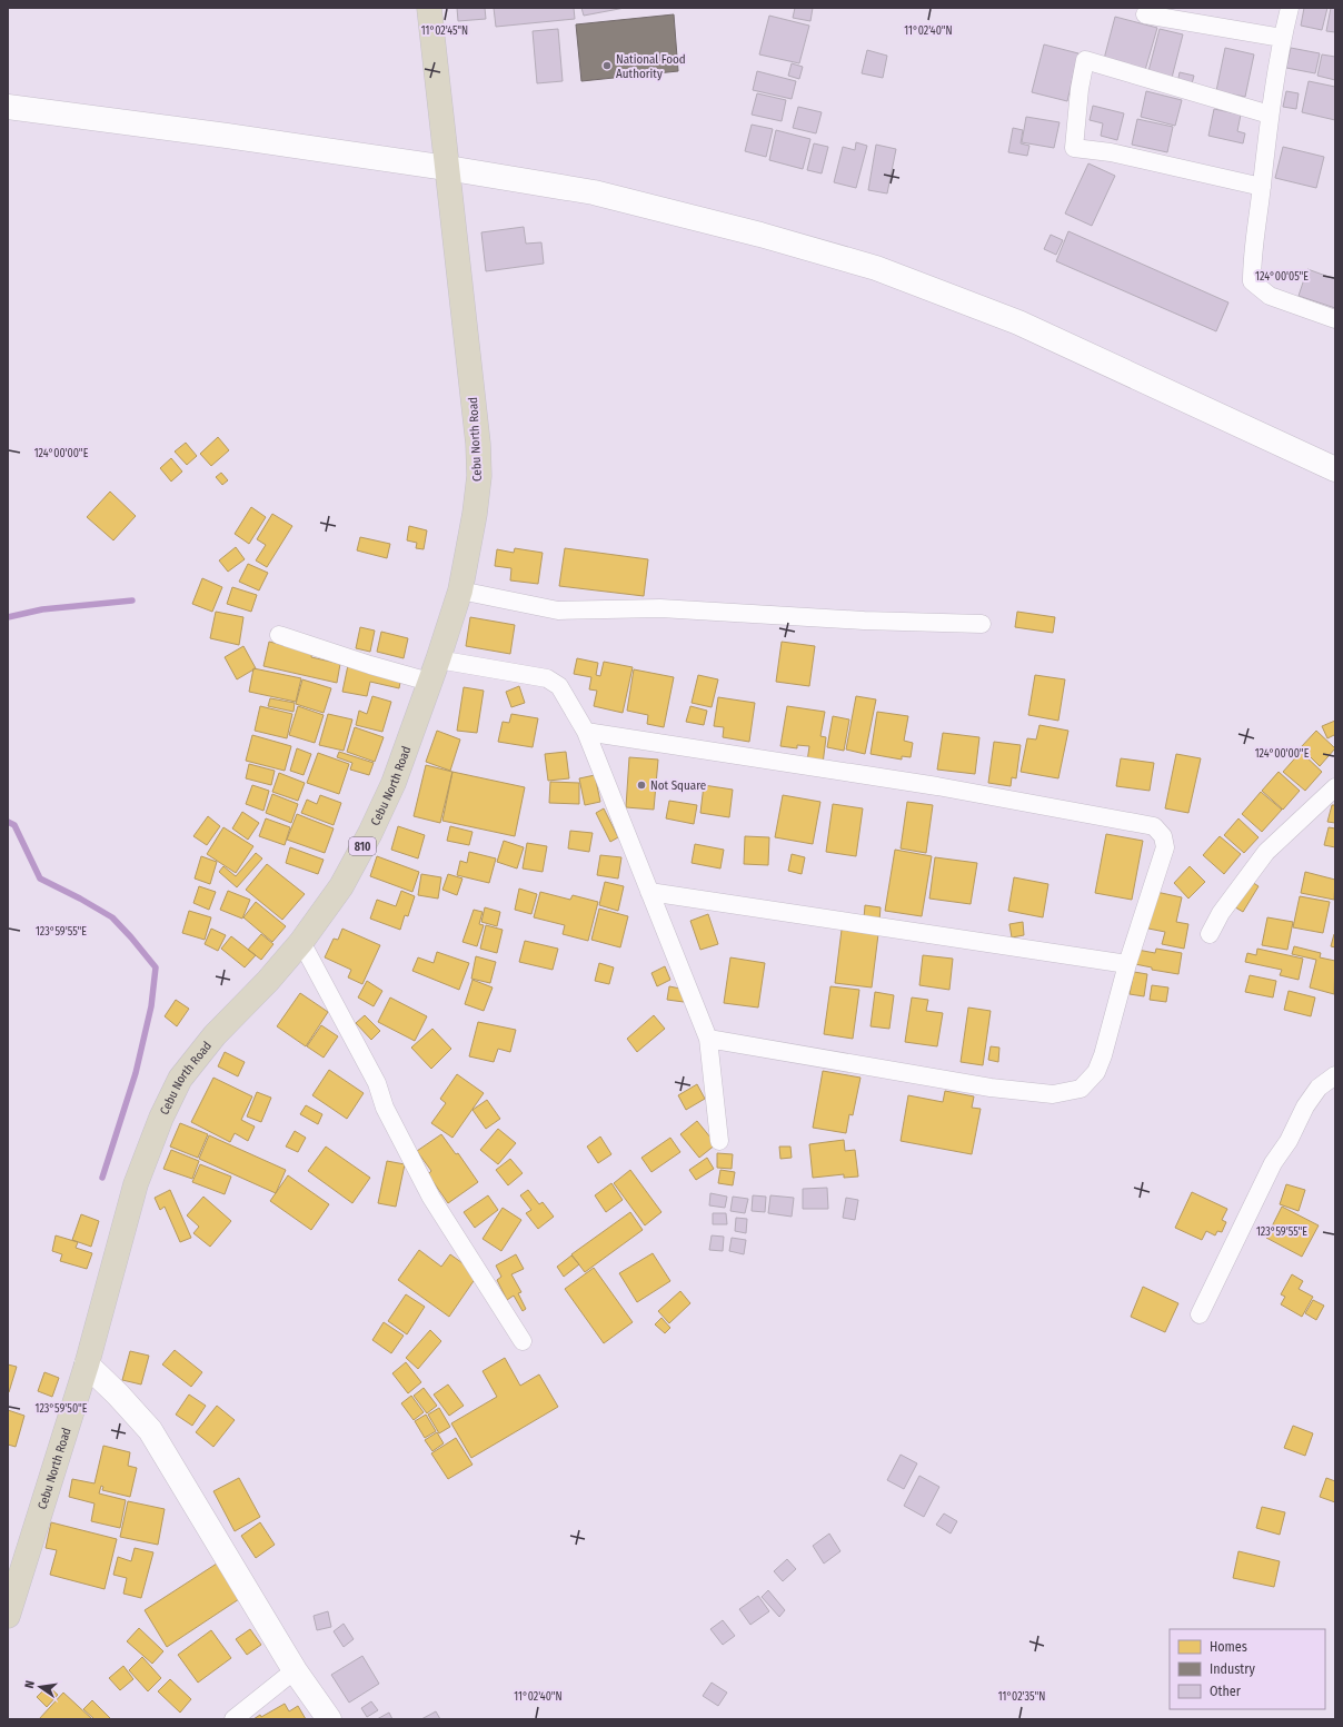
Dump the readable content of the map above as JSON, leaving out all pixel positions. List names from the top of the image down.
{
  "streets": {
    "highway": ["Cebu North Road", "810"]
  },
  "places": ["National Food Authority", "Not Square"],
  "legend": ["Homes", "Industry", "Other"],
  "north": "left",
  "coordinates": [
    "11°02'45\"N",
    "11°02'40\"N",
    "124°00'05\"E",
    "124°00'00\"E",
    "123°59'55\"E",
    "123°59'50\"E",
    "11°02'35\"N"
  ]
}
